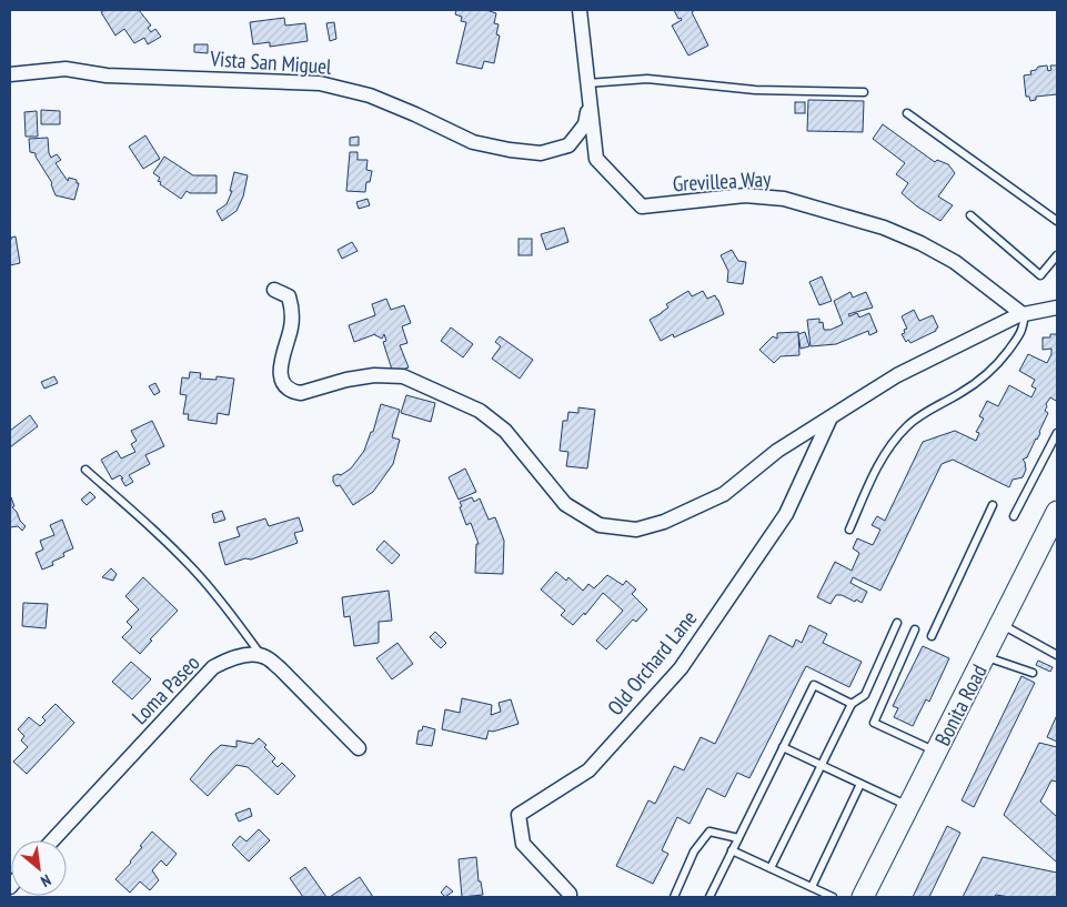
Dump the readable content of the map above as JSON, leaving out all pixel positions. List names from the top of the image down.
{
  "streets": {
    "main road": ["Bonita Road"],
    "street": [
      "Vista San Miguel",
      "Grevillea Way",
      "Old Orchard Lane",
      "Loma Paseo"
    ]
  },
  "crossings": [
    ["Vista San Miguel", "Grevillea Way"]
  ],
  "north": "bottom right"
}
